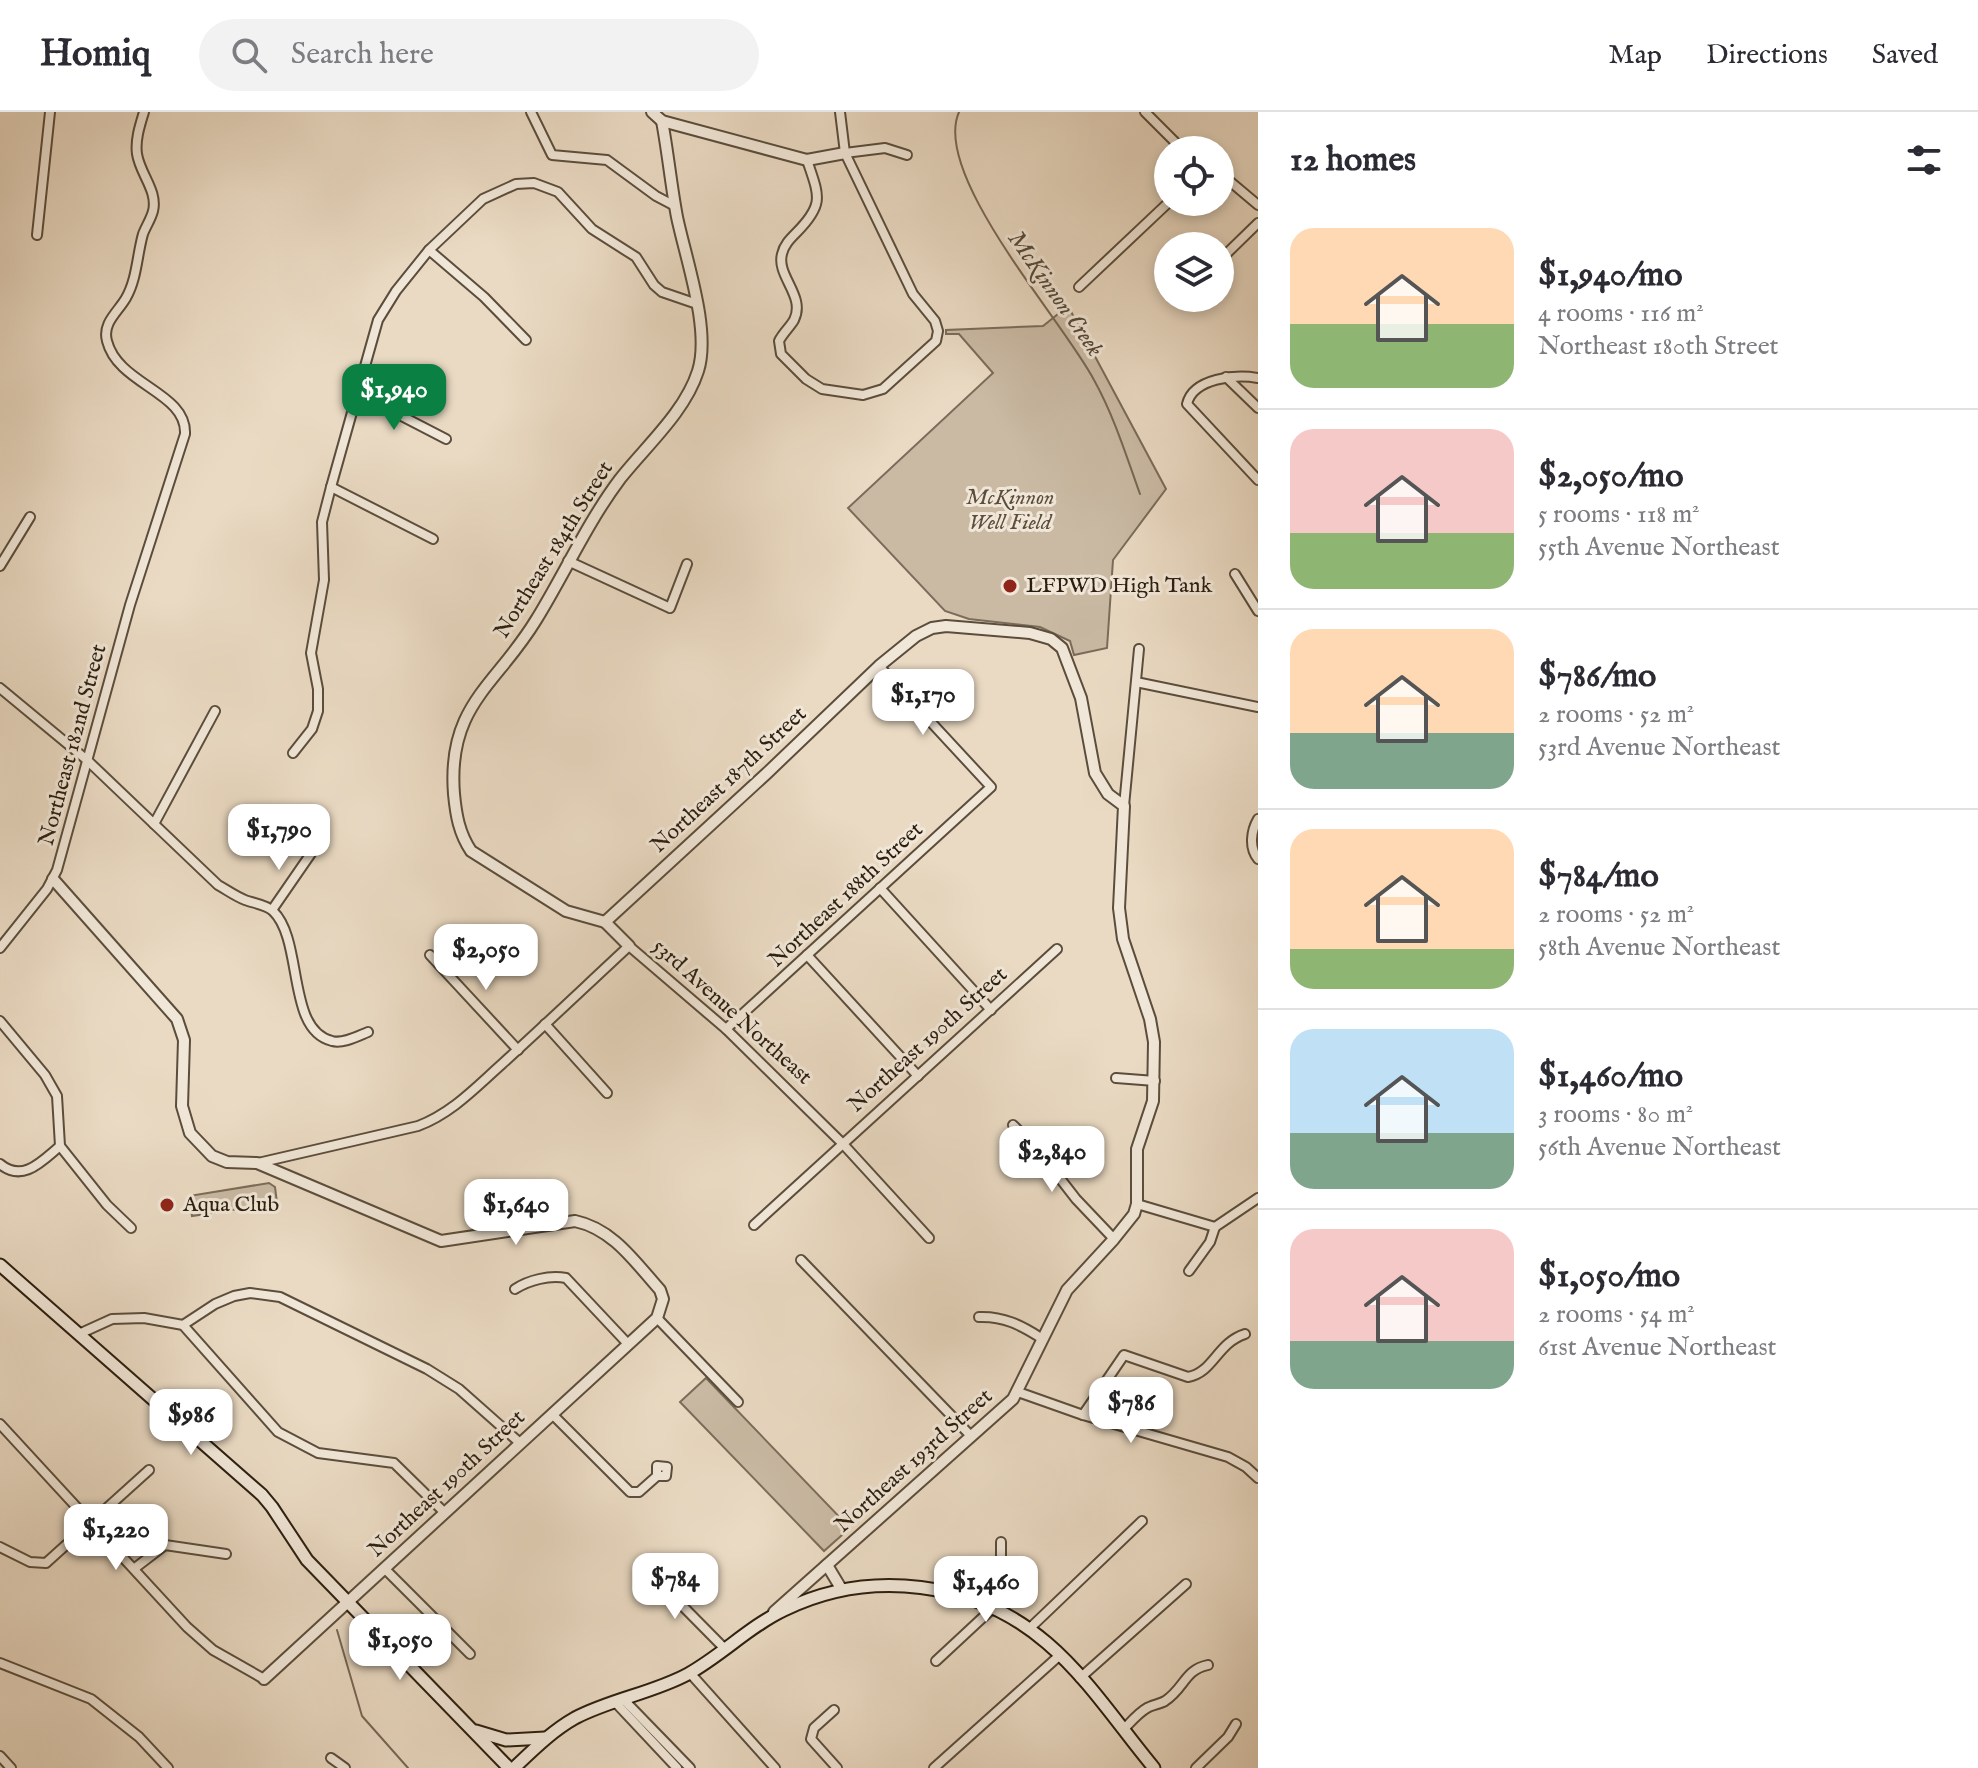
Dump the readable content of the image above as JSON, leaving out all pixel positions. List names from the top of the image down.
{
  "streets": {
    "main road": ["Northeast 193rd Street"],
    "street": [
      "Northeast 184th Street",
      "Northeast 182nd Street",
      "Northeast 187th Street",
      "Northeast 188th Street",
      "53rd Avenue Northeast",
      "Northeast 190th Street"
    ]
  },
  "crossings": [
    ["Northeast 184th Street", "53rd Avenue Northeast"],
    ["Northeast 187th Street", "Northeast 188th Street"],
    ["Northeast 187th Street", "53rd Avenue Northeast"],
    ["Northeast 188th Street", "53rd Avenue Northeast"],
    ["53rd Avenue Northeast", "Northeast 190th Street"]
  ],
  "water": ["McKinnon Creek"],
  "parks": ["McKinnon Well Field"],
  "places": ["LFPWD High Tank", "Aqua Club"],
  "page": {
    "header": "Homiq",
    "search": "Search here",
    "nav": ["Map", "Directions", "Saved"],
    "heading": "12 homes",
    "list": [
      {
        "name": "$1,940/mo",
        "note": "4 rooms · 116 m² · Northeast 180th Street"
      },
      {
        "name": "$2,050/mo",
        "note": "5 rooms · 118 m² · 55th Avenue Northeast"
      },
      {
        "name": "$786/mo",
        "note": "2 rooms · 52 m² · 53rd Avenue Northeast"
      },
      {
        "name": "$784/mo",
        "note": "2 rooms · 52 m² · 58th Avenue Northeast"
      },
      {
        "name": "$1,460/mo",
        "note": "3 rooms · 80 m² · 56th Avenue Northeast"
      },
      {
        "name": "$1,050/mo",
        "note": "2 rooms · 54 m² · 61st Avenue Northeast"
      }
    ],
    "price": [
      "$1,940",
      "$1,170",
      "$1,790",
      "$2,050",
      "$2,840",
      "$1,640",
      "$786",
      "$986",
      "$1,220",
      "$784",
      "$1,460",
      "$1,050"
    ]
  }
}
